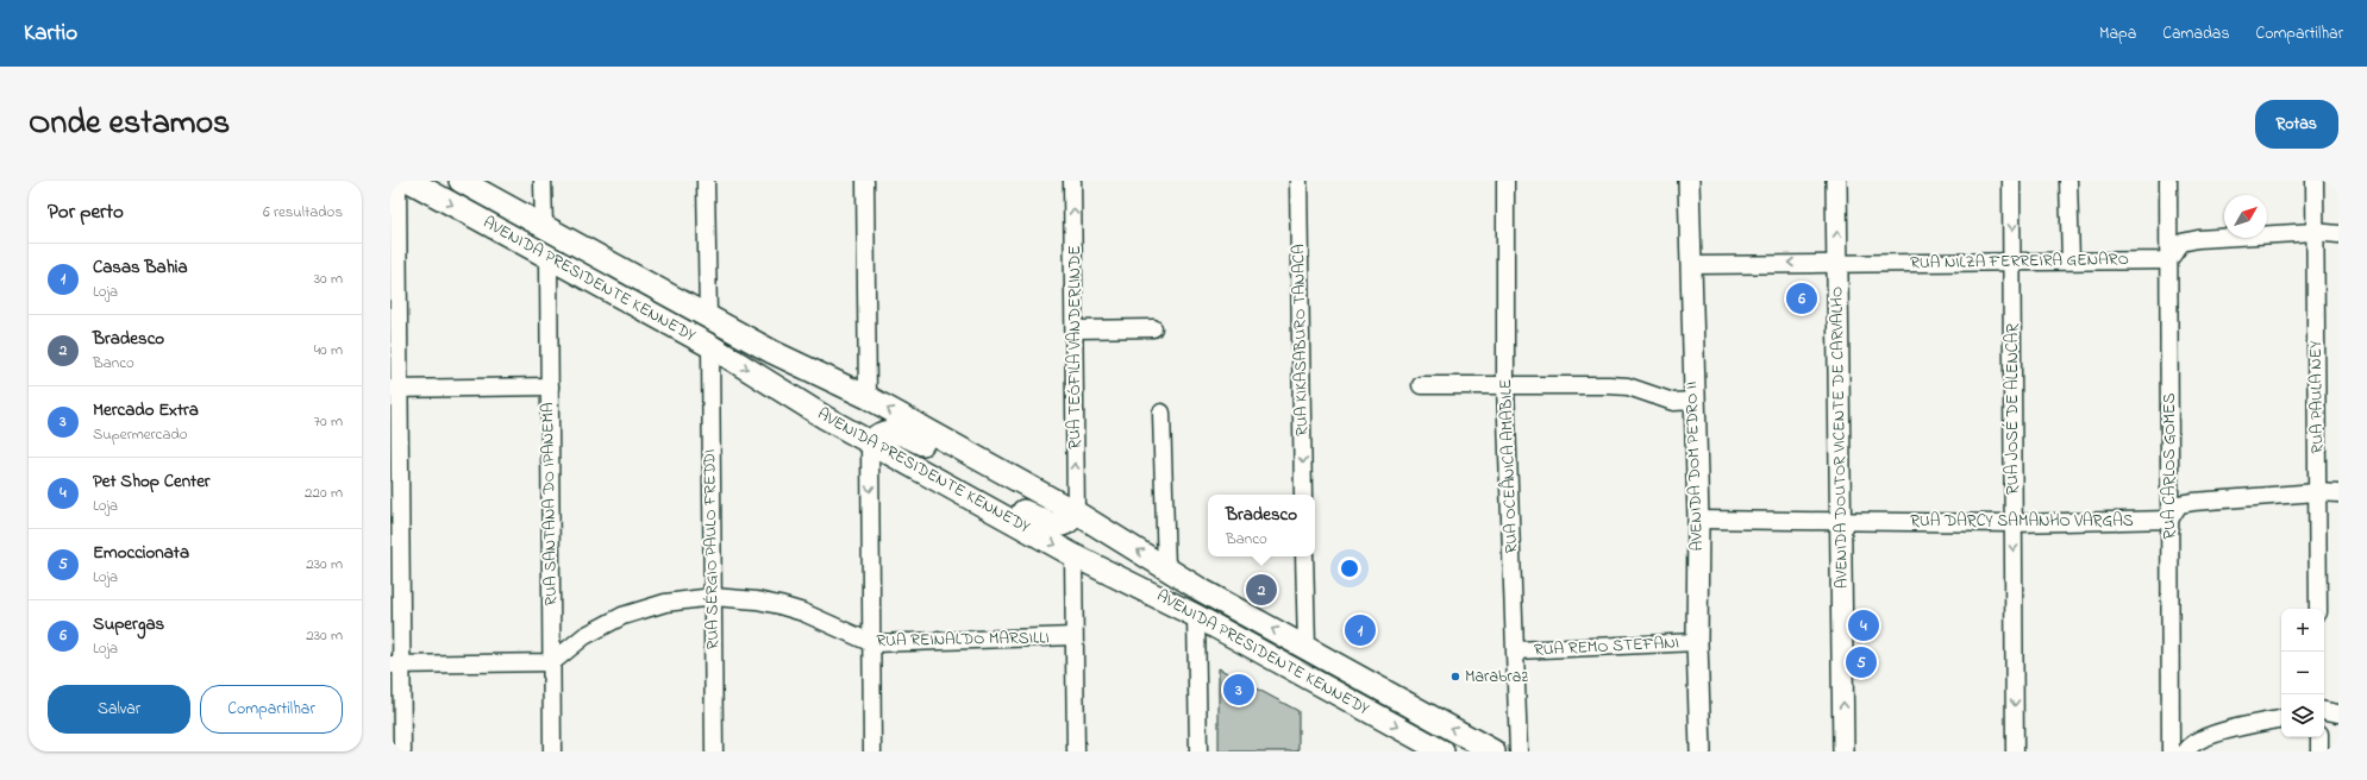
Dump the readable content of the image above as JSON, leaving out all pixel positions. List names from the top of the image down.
{
  "streets": {
    "main road": ["AVENIDA PRESIDENTE KENNEDY"],
    "street": [
      "RUA NILZA FERREIRA GENARO",
      "RUA KIKASABURO TANACA",
      "RUA TEÓFILA VANDERLINDE",
      "RUA PAULA NEY",
      "RUA JOSÉ DE ALENCAR",
      "AVENIDA DOUTOR VICENTE DE CARVALHO",
      "RUA OCEÂNICA AMABILE",
      "AVENIDA DOM PEDRO II",
      "RUA CARLOS GOMES",
      "RUA SANTANA DO IPANEMA",
      "RUA DARCY SAMANHO VARGAS",
      "RUA SÉRGIO PAULO FREDDI",
      "RUA REINALDO MARSILLI",
      "RUA REMO STEFANI"
    ]
  },
  "crossings": [
    ["RUA NILZA FERREIRA GENARO", "RUA JOSÉ DE ALENCAR"],
    ["RUA NILZA FERREIRA GENARO", "AVENIDA DOUTOR VICENTE DE CARVALHO"],
    ["RUA NILZA FERREIRA GENARO", "AVENIDA DOM PEDRO II"],
    ["RUA NILZA FERREIRA GENARO", "RUA CARLOS GOMES"],
    ["AVENIDA PRESIDENTE KENNEDY", "RUA TEÓFILA VANDERLINDE"],
    ["AVENIDA PRESIDENTE KENNEDY", "RUA SANTANA DO IPANEMA"],
    ["AVENIDA PRESIDENTE KENNEDY", "RUA SÉRGIO PAULO FREDDI"],
    ["RUA JOSÉ DE ALENCAR", "RUA DARCY SAMANHO VARGAS"],
    ["AVENIDA DOUTOR VICENTE DE CARVALHO", "RUA DARCY SAMANHO VARGAS"],
    ["RUA OCEÂNICA AMABILE", "RUA REMO STEFANI"],
    ["AVENIDA DOM PEDRO II", "RUA DARCY SAMANHO VARGAS"],
    ["AVENIDA DOM PEDRO II", "RUA REMO STEFANI"],
    ["RUA CARLOS GOMES", "RUA DARCY SAMANHO VARGAS"],
    ["RUA SANTANA DO IPANEMA", "RUA REINALDO MARSILLI"],
    ["RUA SÉRGIO PAULO FREDDI", "RUA REINALDO MARSILLI"]
  ],
  "one_way": [
    "RUA KIKASABURO TANACA",
    "RUA TEÓFILA VANDERLINDE",
    "RUA JOSÉ DE ALENCAR",
    "AVENIDA DOUTOR VICENTE DE CARVALHO"
  ],
  "places": ["Marabraz"],
  "north": "top right",
  "page": {
    "header": "Kartio",
    "nav": ["Mapa", "Camadas", "Compartilhar"],
    "title": "Onde estamos",
    "buttons": [
      "Rotas",
      ["Salvar", "Compartilhar"]
    ],
    "heading": ["Por perto", "6 resultados"],
    "list": [
      {
        "mark": "1",
        "name": "Casas Bahia",
        "note": "Loja",
        "value": "30 m"
      },
      {
        "mark": "2",
        "name": "Bradesco",
        "note": "Banco",
        "value": "40 m"
      },
      {
        "mark": "3",
        "name": "Mercado Extra",
        "note": "Supermercado",
        "value": "70 m"
      },
      {
        "mark": "4",
        "name": "Pet Shop Center",
        "note": "Loja",
        "value": "220 m"
      },
      {
        "mark": "5",
        "name": "Emoccionata",
        "note": "Loja",
        "value": "230 m"
      },
      {
        "mark": "6",
        "name": "Supergas",
        "note": "Loja",
        "value": "230 m"
      }
    ],
    "pins": [
      "6",
      "2",
      "4",
      "1",
      "5",
      "3"
    ],
    "popup": ["Bradesco", "Banco"],
    "map_buttons": ["+", "−"]
  }
}
